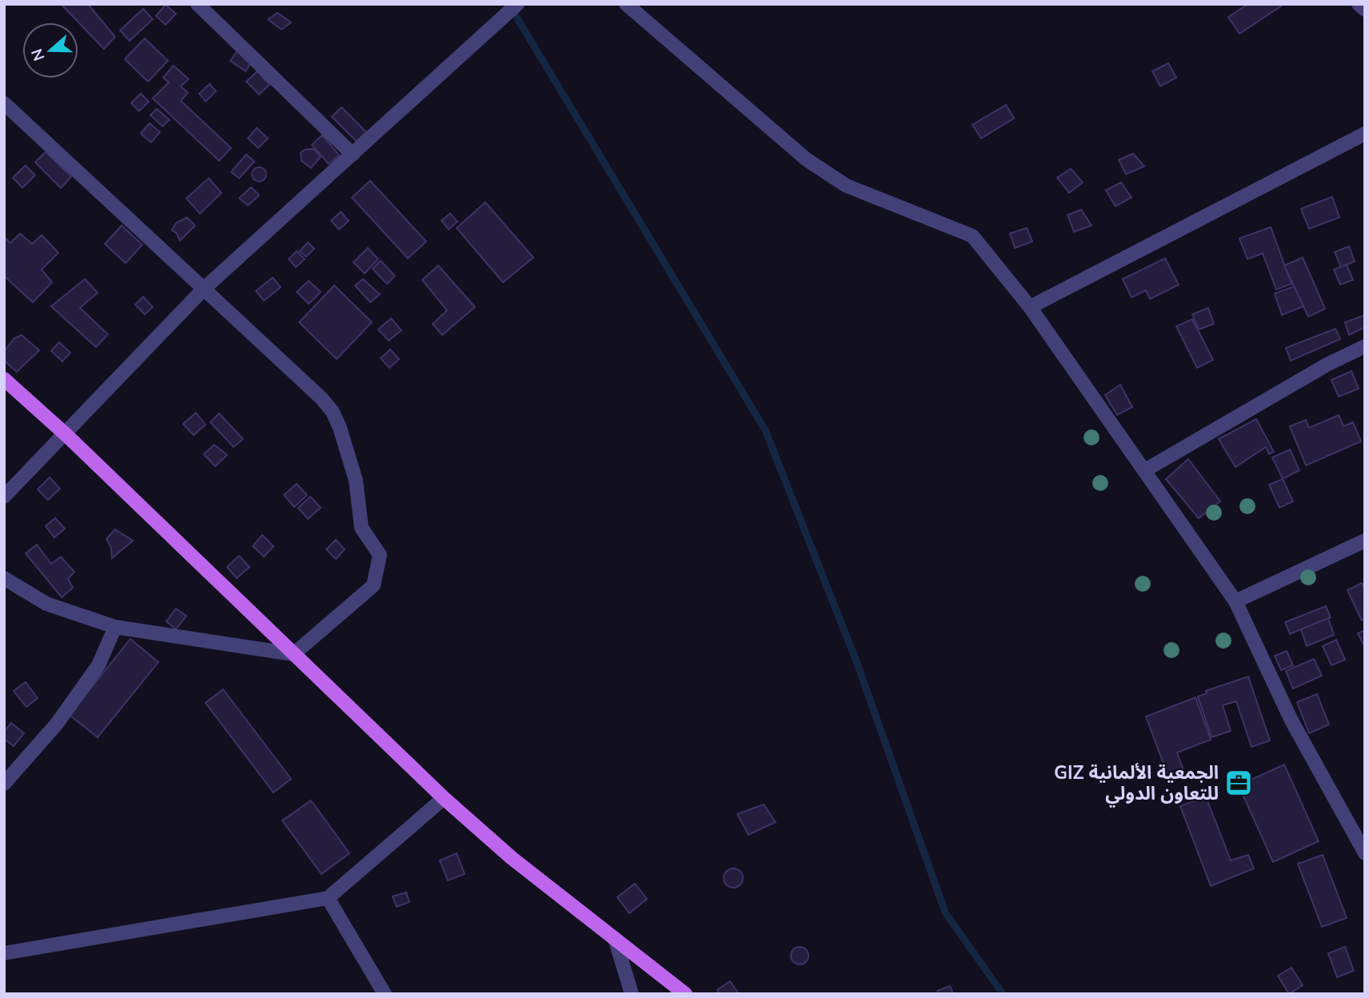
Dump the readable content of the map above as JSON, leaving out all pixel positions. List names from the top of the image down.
{
  "places": {
    "office": ["GIZ الجمعية الألمانية للتعاون الدولي"]
  },
  "north": "left"
}
